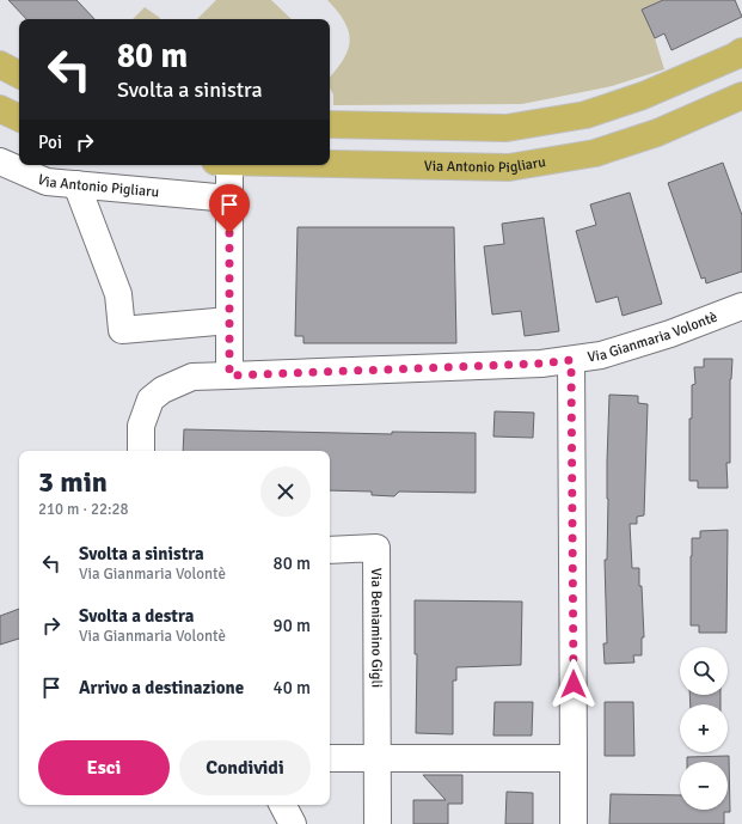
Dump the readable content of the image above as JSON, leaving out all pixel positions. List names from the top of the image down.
{
  "streets": {
    "main road": ["Via Antonio Pigliaru"],
    "street": ["Via Gianmaria Volontè", "Via Beniamino Gigli"]
  },
  "page": {
    "turn": ["80 m", "Svolta a sinistra"],
    "then": "Poi",
    "heading": ["3 min", "210 m · 22:28"],
    "list": [
      {
        "name": "Svolta a sinistra",
        "note": "Via Gianmaria Volontè",
        "value": "80 m"
      },
      {
        "name": "Svolta a destra",
        "note": "Via Gianmaria Volontè",
        "value": "90 m"
      },
      {
        "name": "Arrivo a destinazione",
        "value": "40 m"
      }
    ],
    "map_buttons": ["+", "−"],
    "buttons": ["Esci", "Condividi"]
  }
}
